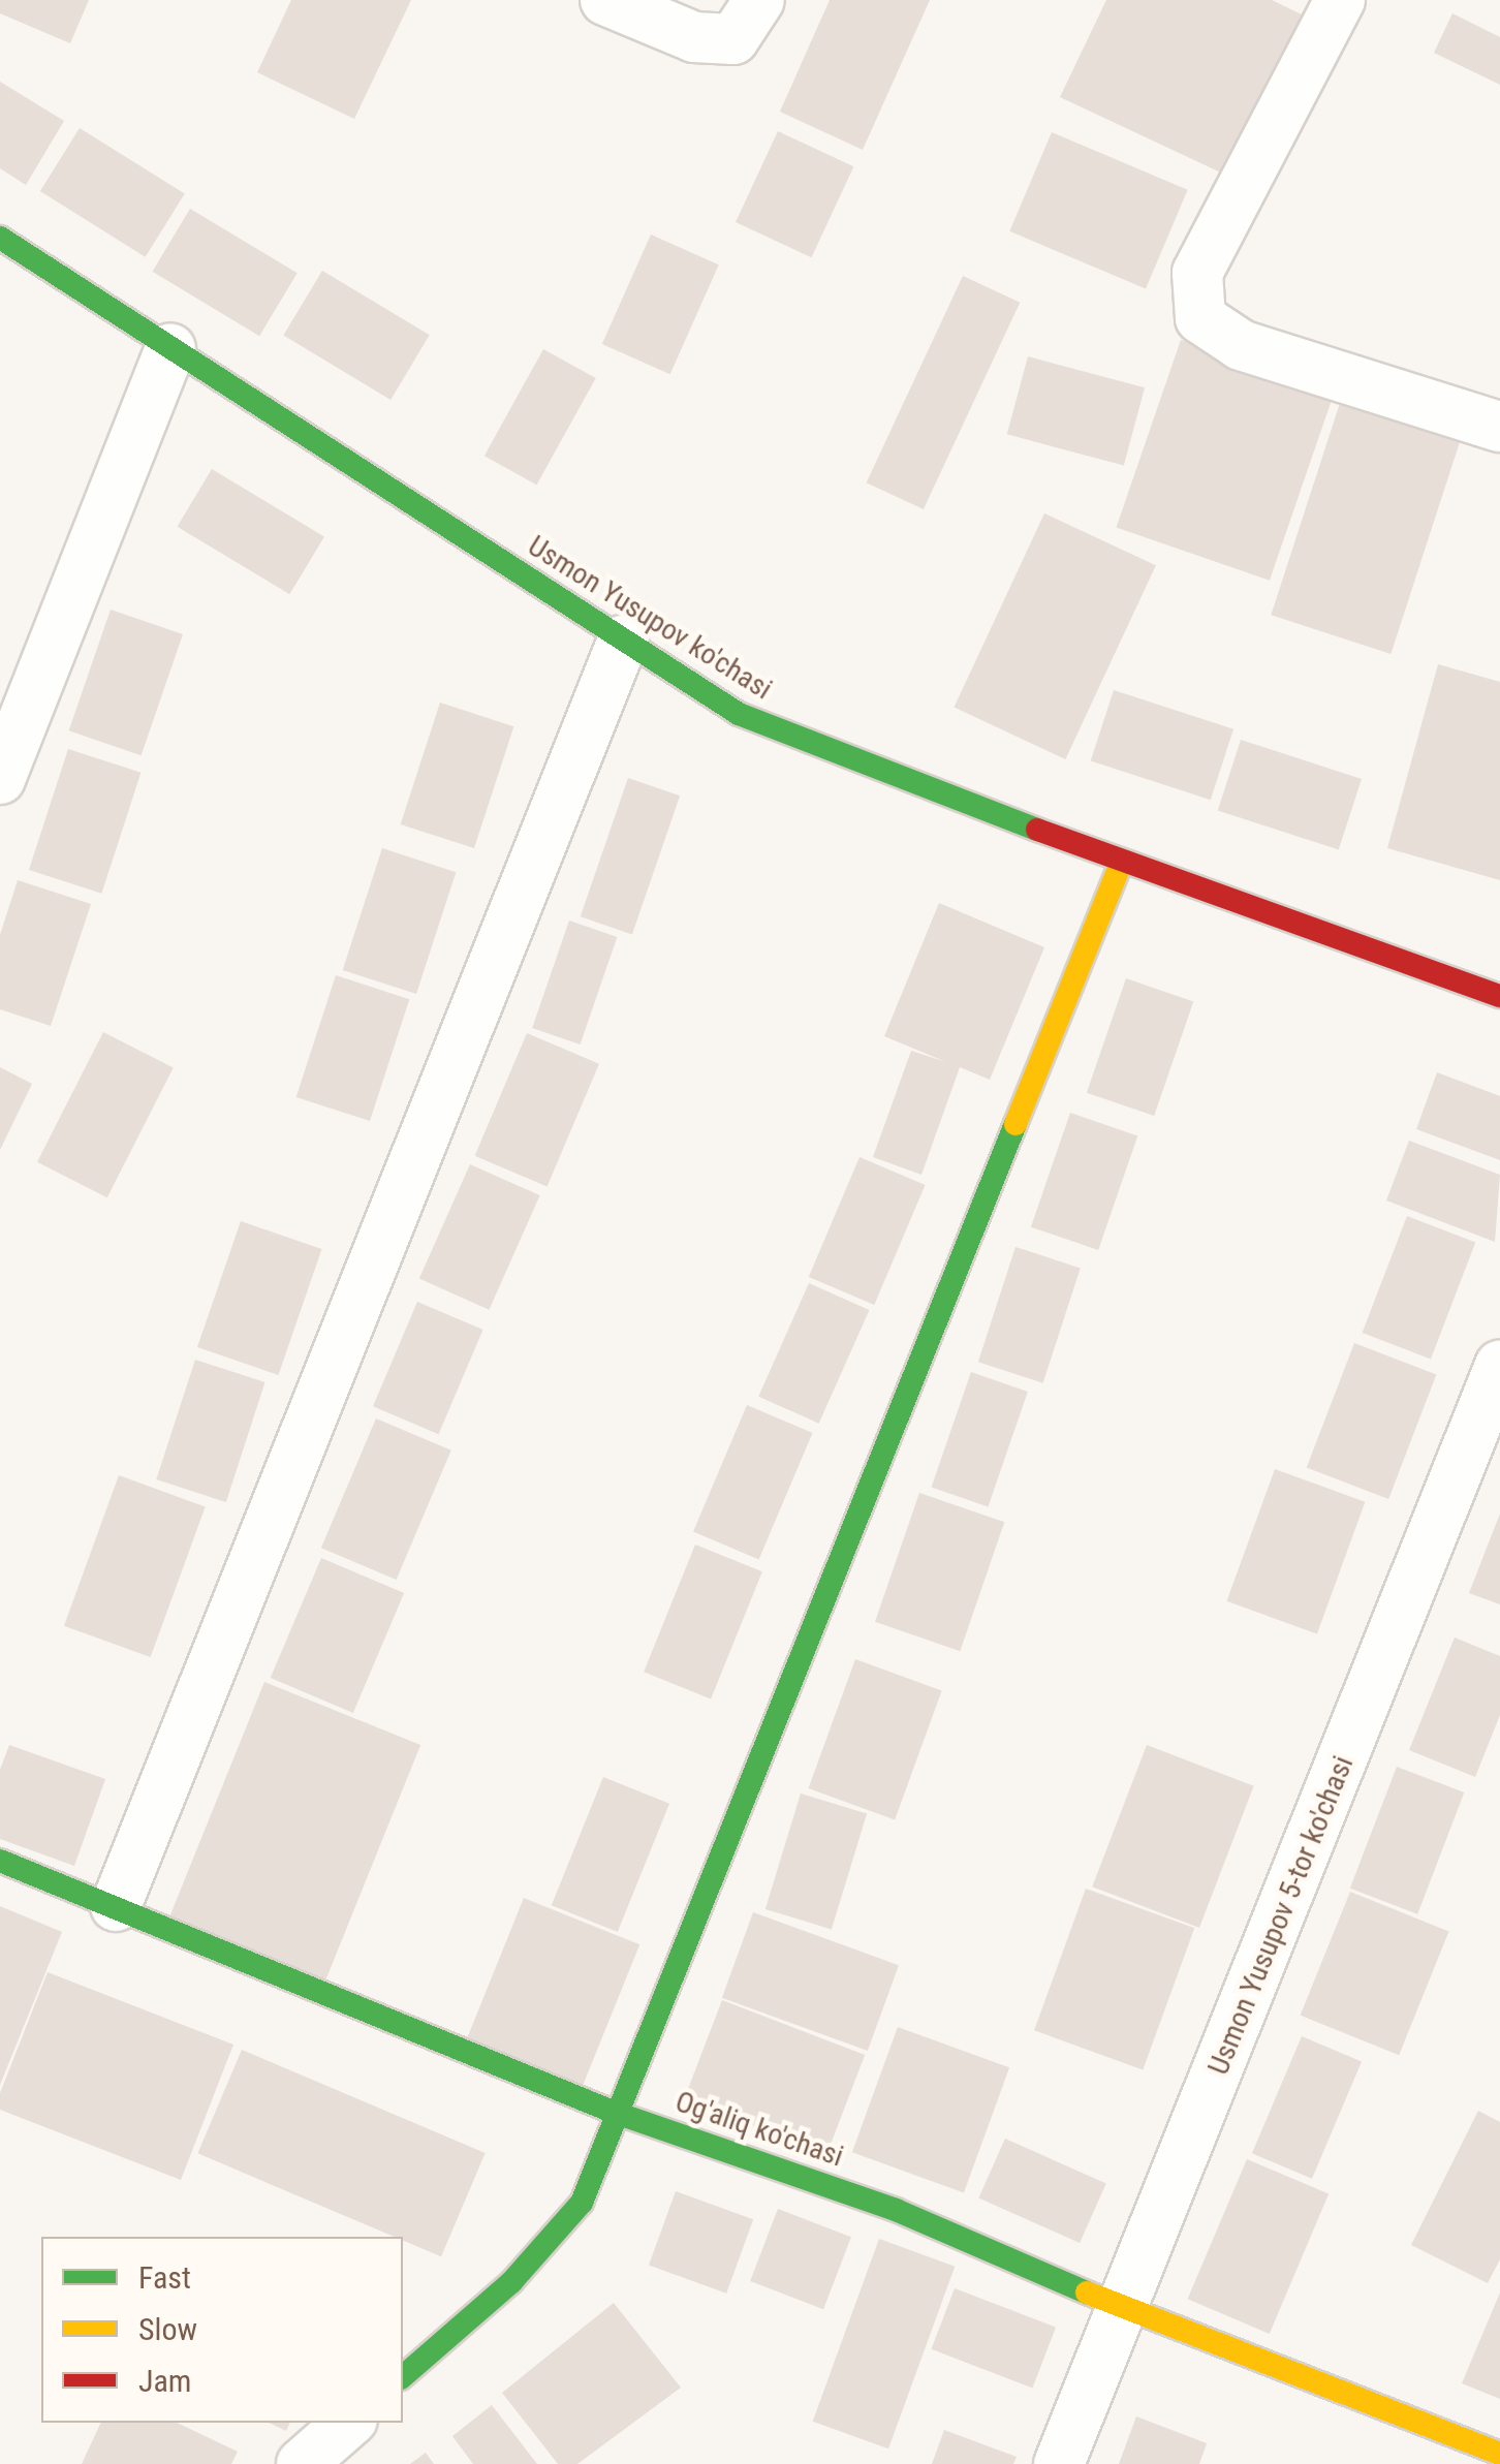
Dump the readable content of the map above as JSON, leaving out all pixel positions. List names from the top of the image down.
{
  "streets": {
    "street": ["Usmon Yusupov ko'chasi", "Usmon Yusupov 5-tor ko'chasi", "Og'aliq ko'chasi"]
  },
  "crossings": [
    ["Usmon Yusupov 5-tor ko'chasi", "Og'aliq ko'chasi"]
  ],
  "legend": ["Fast", "Slow", "Jam"]
}
